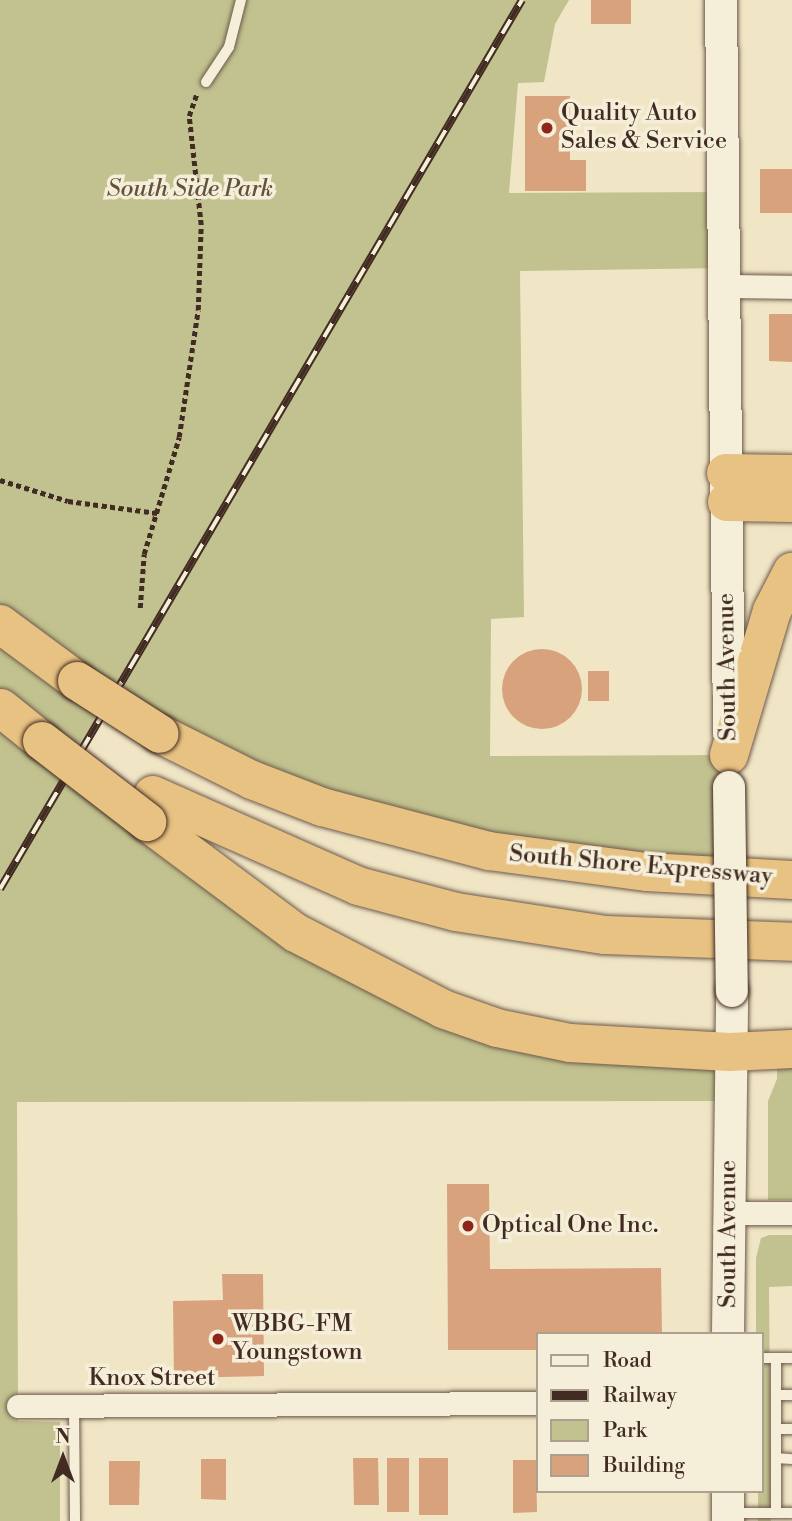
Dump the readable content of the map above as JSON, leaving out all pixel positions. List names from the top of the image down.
{
  "streets": {
    "highway": ["South Shore Expressway"],
    "main road": ["South Avenue"],
    "street": ["Knox Street"]
  },
  "parks": ["South Side Park"],
  "places": ["Quality Auto Sales & Service", "Optical One Inc.", "WBBG-FM Youngstown"],
  "legend": [
    "Road",
    "Railway",
    "Park",
    "Building"
  ],
  "north": "top"
}
